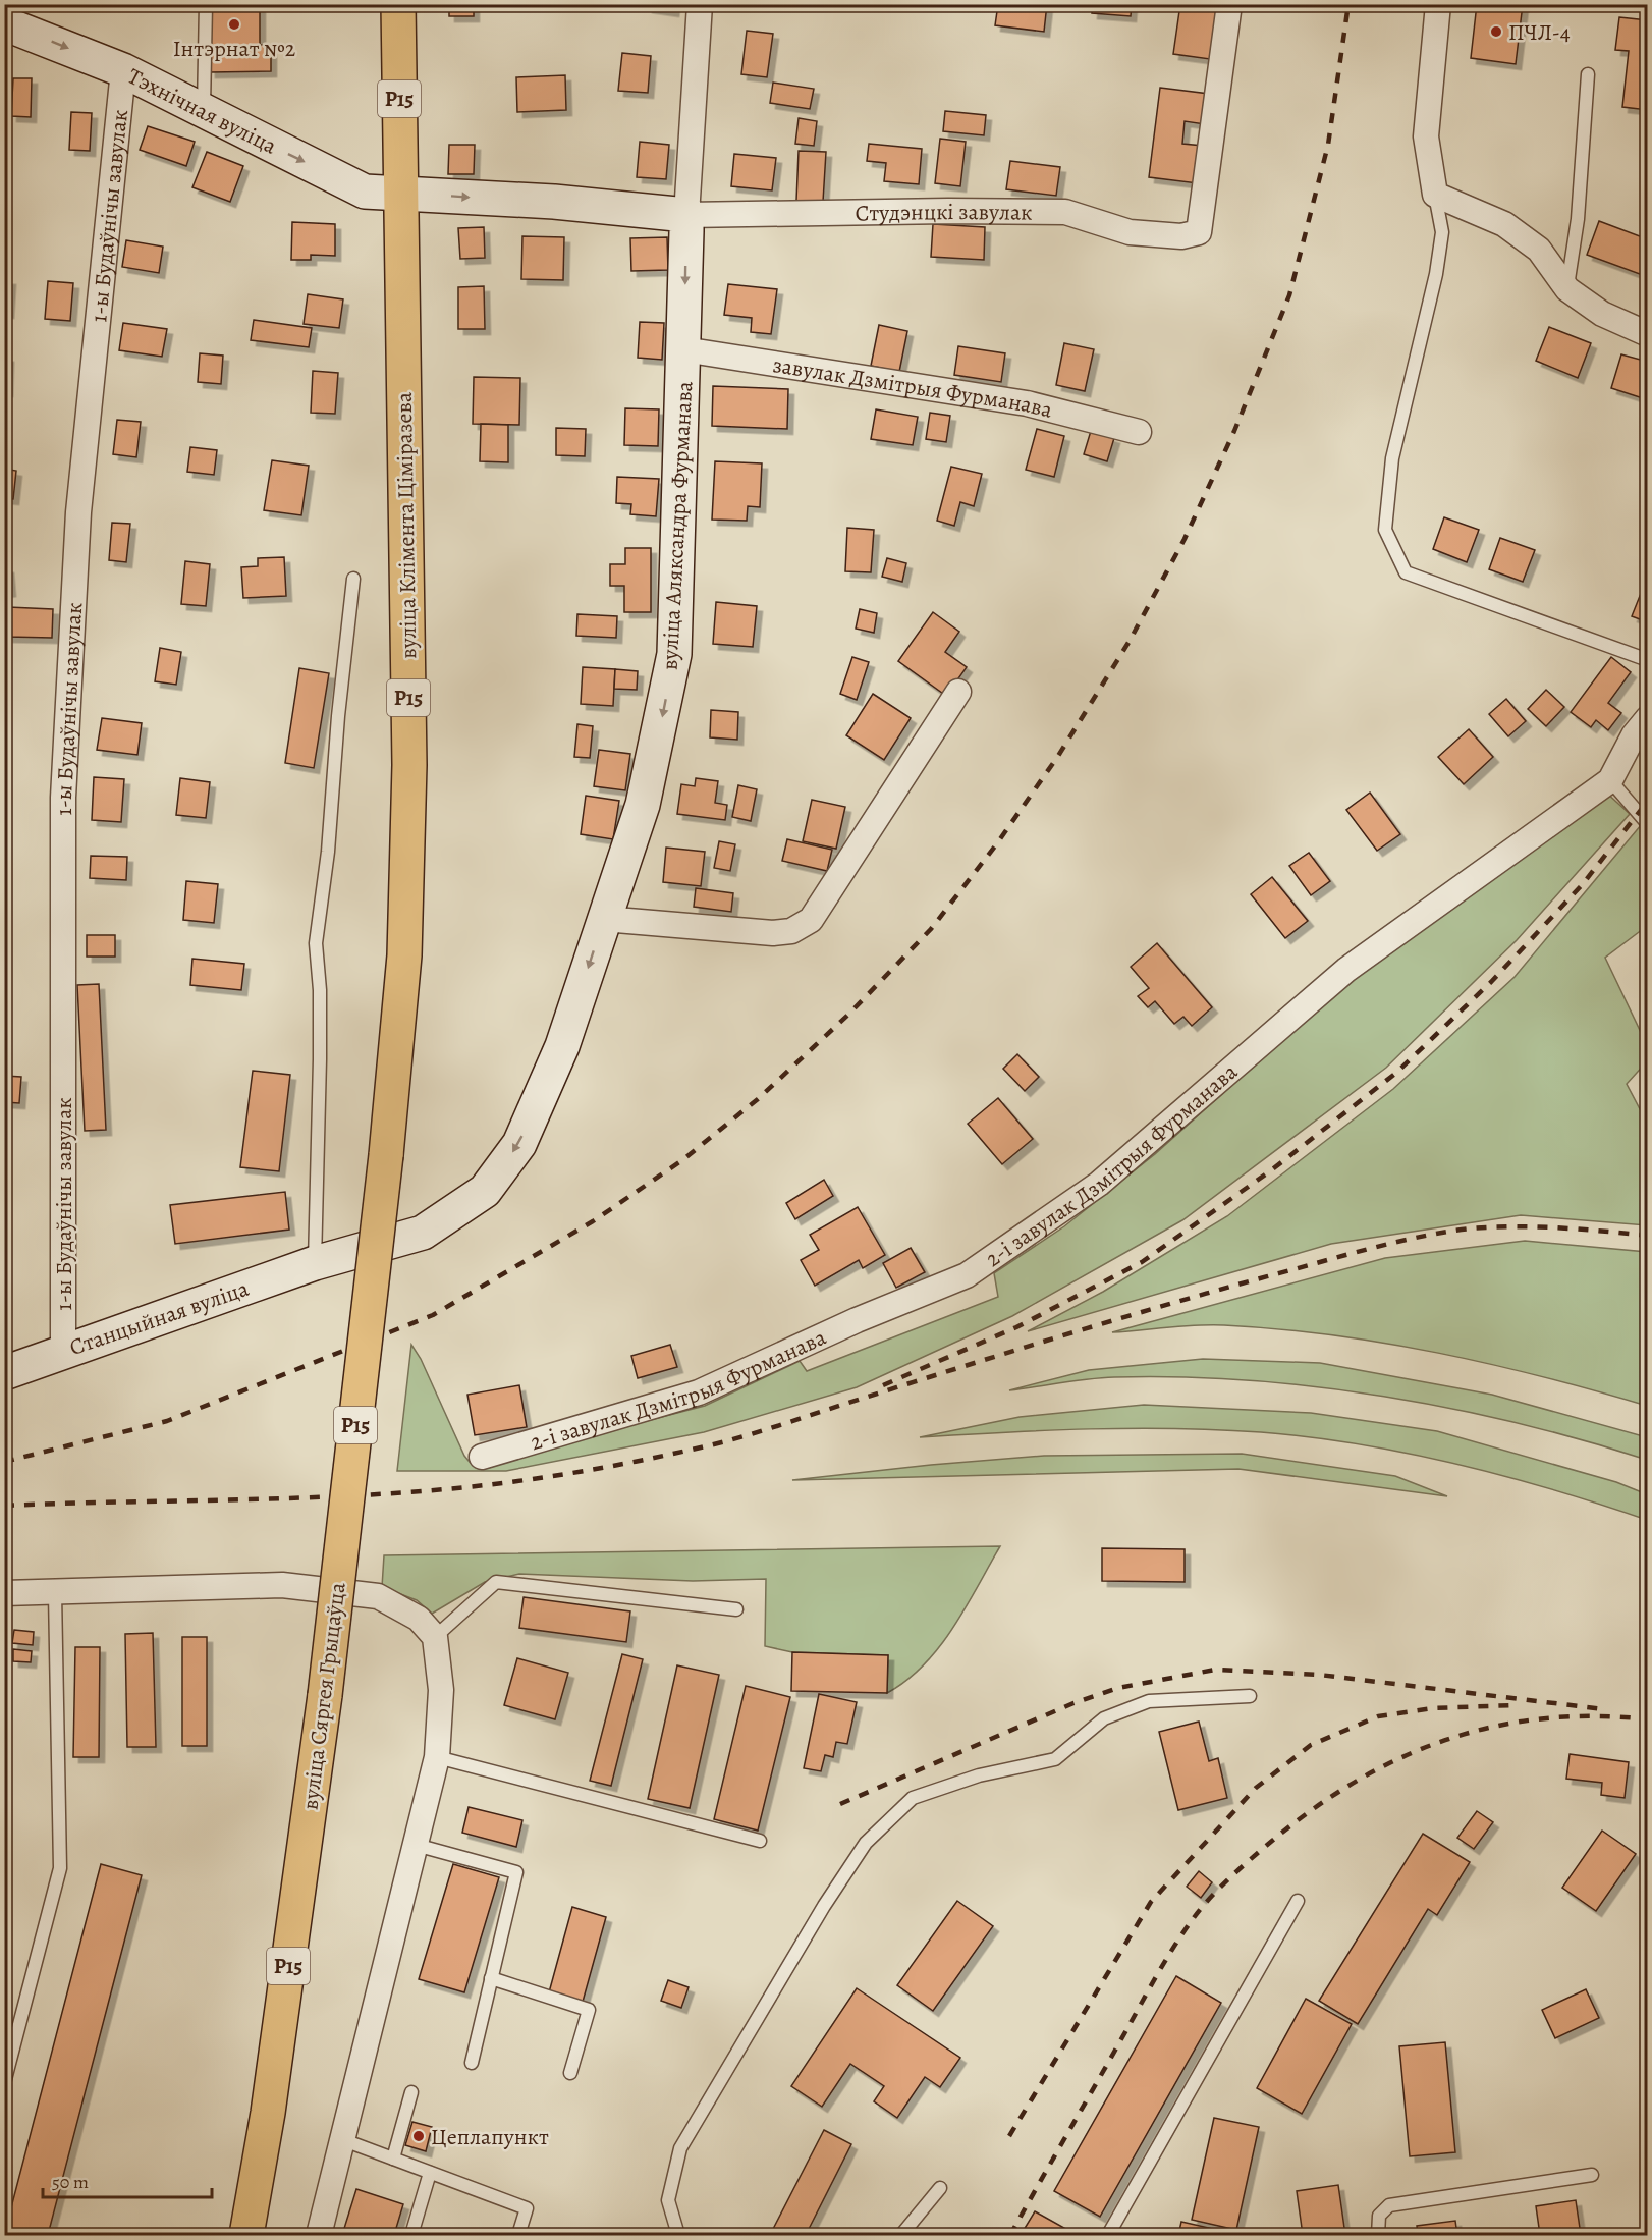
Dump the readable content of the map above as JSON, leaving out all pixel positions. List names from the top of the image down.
{
  "streets": {
    "main road": ["Р15", "вуліца Клімента Ціміразева", "вуліца Сяргея Грыцаўца"],
    "street": [
      "Тэхнічная вуліца",
      "Студэнцкі завулак",
      "1-ы Будаўнічы завулак",
      "завулак Дзмітрыя Фурманава",
      "вуліца Аляксандра Фурманава",
      "2-і завулак Дзмітрыя Фурманава",
      "Станцыйная вуліца"
    ]
  },
  "crossings": [
    ["Тэхнічная вуліца", "Студэнцкі завулак"],
    ["Тэхнічная вуліца", "1-ы Будаўнічы завулак"],
    ["Тэхнічная вуліца", "вуліца Клімента Ціміразева"],
    ["Тэхнічная вуліца", "вуліца Аляксандра Фурманава"],
    ["Студэнцкі завулак", "вуліца Аляксандра Фурманава"],
    ["1-ы Будаўнічы завулак", "Станцыйная вуліца"],
    ["завулак Дзмітрыя Фурманава", "вуліца Аляксандра Фурманава"],
    ["вуліца Клімента Ціміразева", "вуліца Сяргея Грыцаўца"],
    ["вуліца Аляксандра Фурманава", "Станцыйная вуліца"]
  ],
  "one_way": ["Тэхнічная вуліца", "вуліца Аляксандра Фурманава"],
  "places": ["Інтэрнат №2", "ПЧЛ-4", "Цеплапункт"],
  "scale_bar": "50 m"
}
